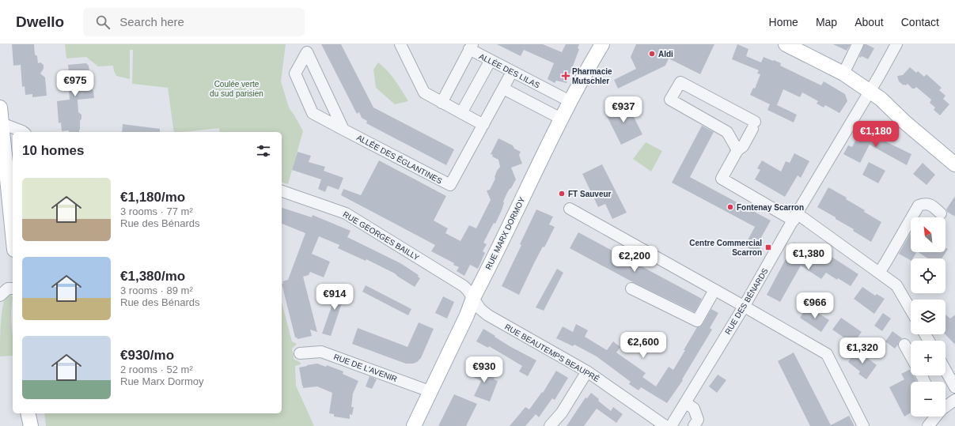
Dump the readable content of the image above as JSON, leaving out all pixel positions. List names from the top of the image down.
{
  "streets": {
    "main road": ["RUE MARX DORMOY"],
    "street": [
      "ALLÉE DES LILAS",
      "ALLÉE DES ÉGLANTINES",
      "RUE GEORGES BAILLY",
      "RUE DES BÉNARDS",
      "RUE BEAUTEMPS BEAUPRÉ",
      "RUE DE L'AVENIR"
    ]
  },
  "crossings": [
    ["ALLÉE DES LILAS", "ALLÉE DES ÉGLANTINES"],
    ["ALLÉE DES LILAS", "RUE MARX DORMOY"],
    ["RUE MARX DORMOY", "RUE GEORGES BAILLY"],
    ["RUE MARX DORMOY", "RUE BEAUTEMPS BEAUPRÉ"],
    ["RUE MARX DORMOY", "RUE DE L'AVENIR"],
    ["RUE GEORGES BAILLY", "RUE BEAUTEMPS BEAUPRÉ"]
  ],
  "parks": ["Coulée verte du sud parisien"],
  "places": {
    "other": ["Aldi", "FT Sauveur", "Fontenay Scarron"],
    "health": ["Pharmacie Mutschler"],
    "transit": ["Centre Commercial Scarron"]
  },
  "north": "top left",
  "page": {
    "header": "Dwello",
    "search": "Search here",
    "nav": [
      "Home",
      "Map",
      "About",
      "Contact"
    ],
    "price": [
      "€975",
      "€937",
      "€1,180",
      "€1,380",
      "€2,200",
      "€914",
      "€966",
      "€2,600",
      "€1,320",
      "€930"
    ],
    "heading": "10 homes",
    "list": [
      {
        "name": "€1,180/mo",
        "note": "3 rooms · 77 m² · Rue des Bénards"
      },
      {
        "name": "€1,380/mo",
        "note": "3 rooms · 89 m² · Rue des Bénards"
      },
      {
        "name": "€930/mo",
        "note": "2 rooms · 52 m² · Rue Marx Dormoy"
      }
    ],
    "map_buttons": ["+", "−"]
  }
}
